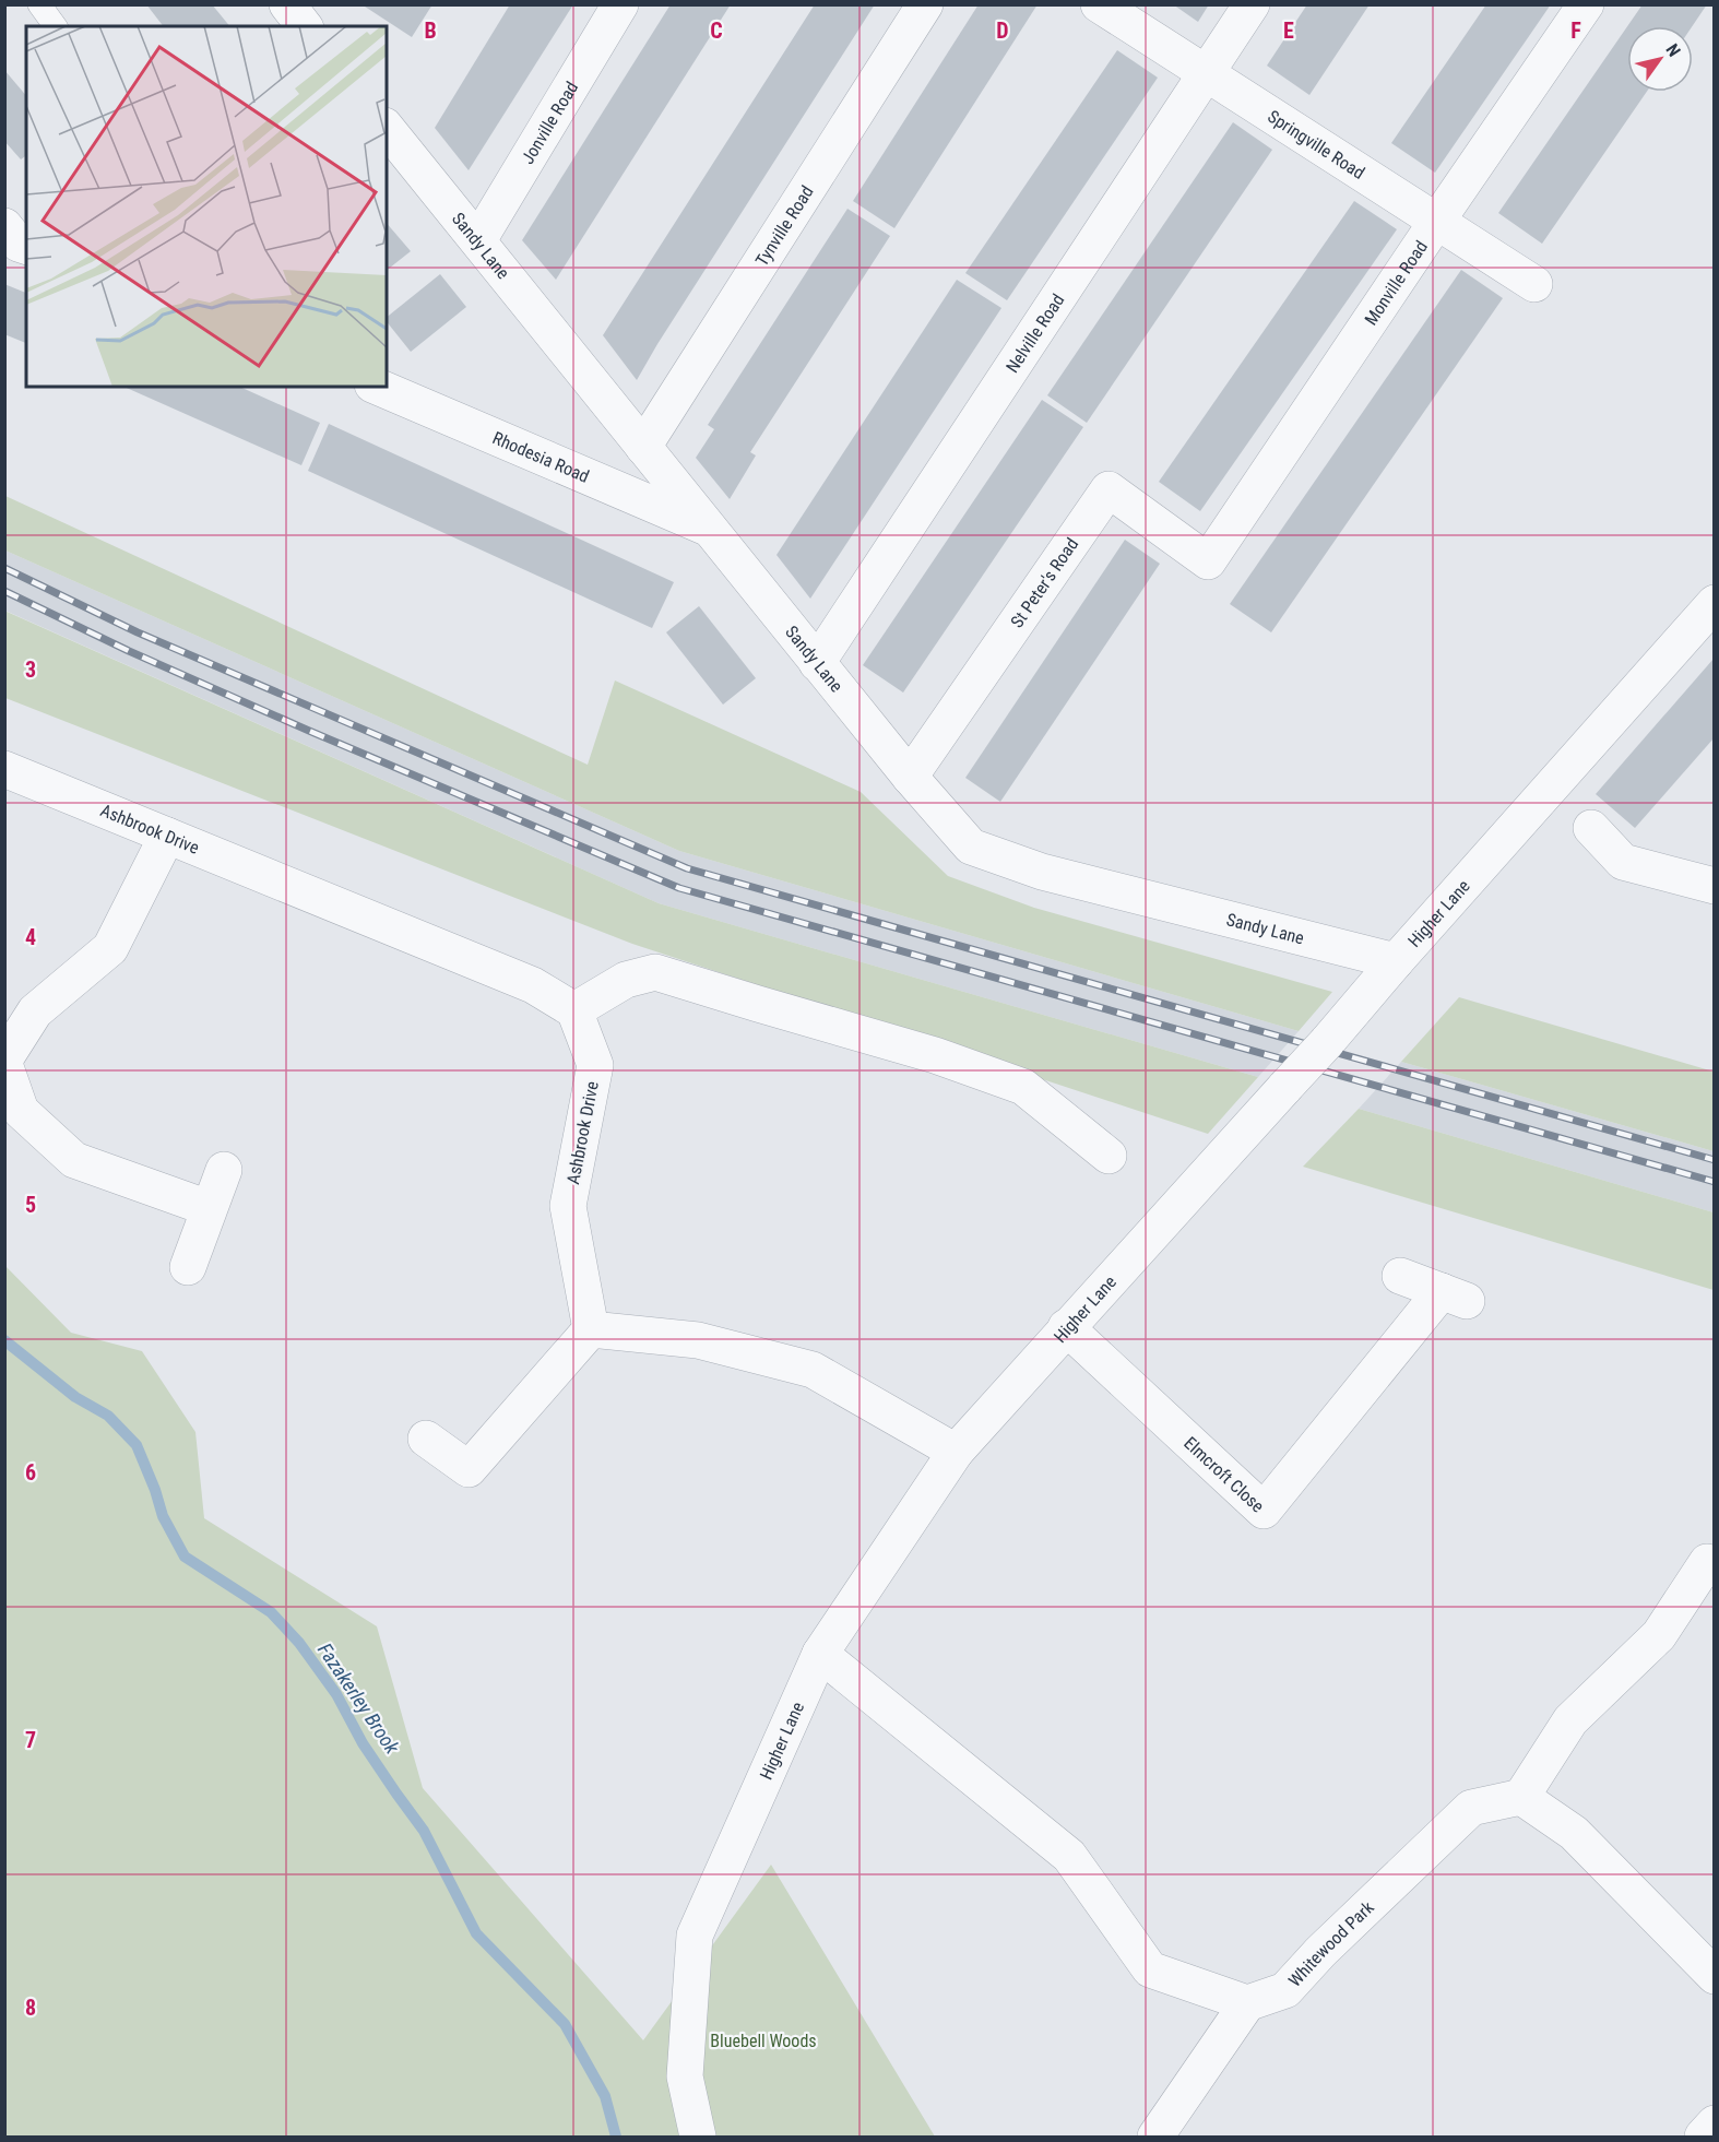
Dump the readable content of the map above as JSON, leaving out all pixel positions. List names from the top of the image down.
{
  "streets": {
    "street": [
      "Jonville Road",
      "Springville Road",
      "Tynville Road",
      "Sandy Lane",
      "Monville Road",
      "Nelville Road",
      "Rhodesia Road",
      "St Peter's Road",
      "Ashbrook Drive",
      "Higher Lane",
      "Elmcroft Close",
      "Whitewood Park"
    ]
  },
  "crossings": [
    ["Jonville Road", "Sandy Lane"],
    ["Springville Road", "Monville Road"],
    ["Springville Road", "Nelville Road"],
    ["Tynville Road", "Sandy Lane"],
    ["Sandy Lane", "Nelville Road"],
    ["Sandy Lane", "Rhodesia Road"],
    ["Sandy Lane", "St Peter's Road"],
    ["Sandy Lane", "Higher Lane"],
    ["Monville Road", "St Peter's Road"],
    ["Higher Lane", "Elmcroft Close"]
  ],
  "water": ["Fazakerley Brook"],
  "parks": ["Bluebell Woods"],
  "north": "top right",
  "grid": {
    "columns": [
      "B",
      "C",
      "D",
      "E",
      "F"
    ],
    "rows": [
      "3",
      "4",
      "5",
      "6",
      "7",
      "8"
    ]
  }
}
